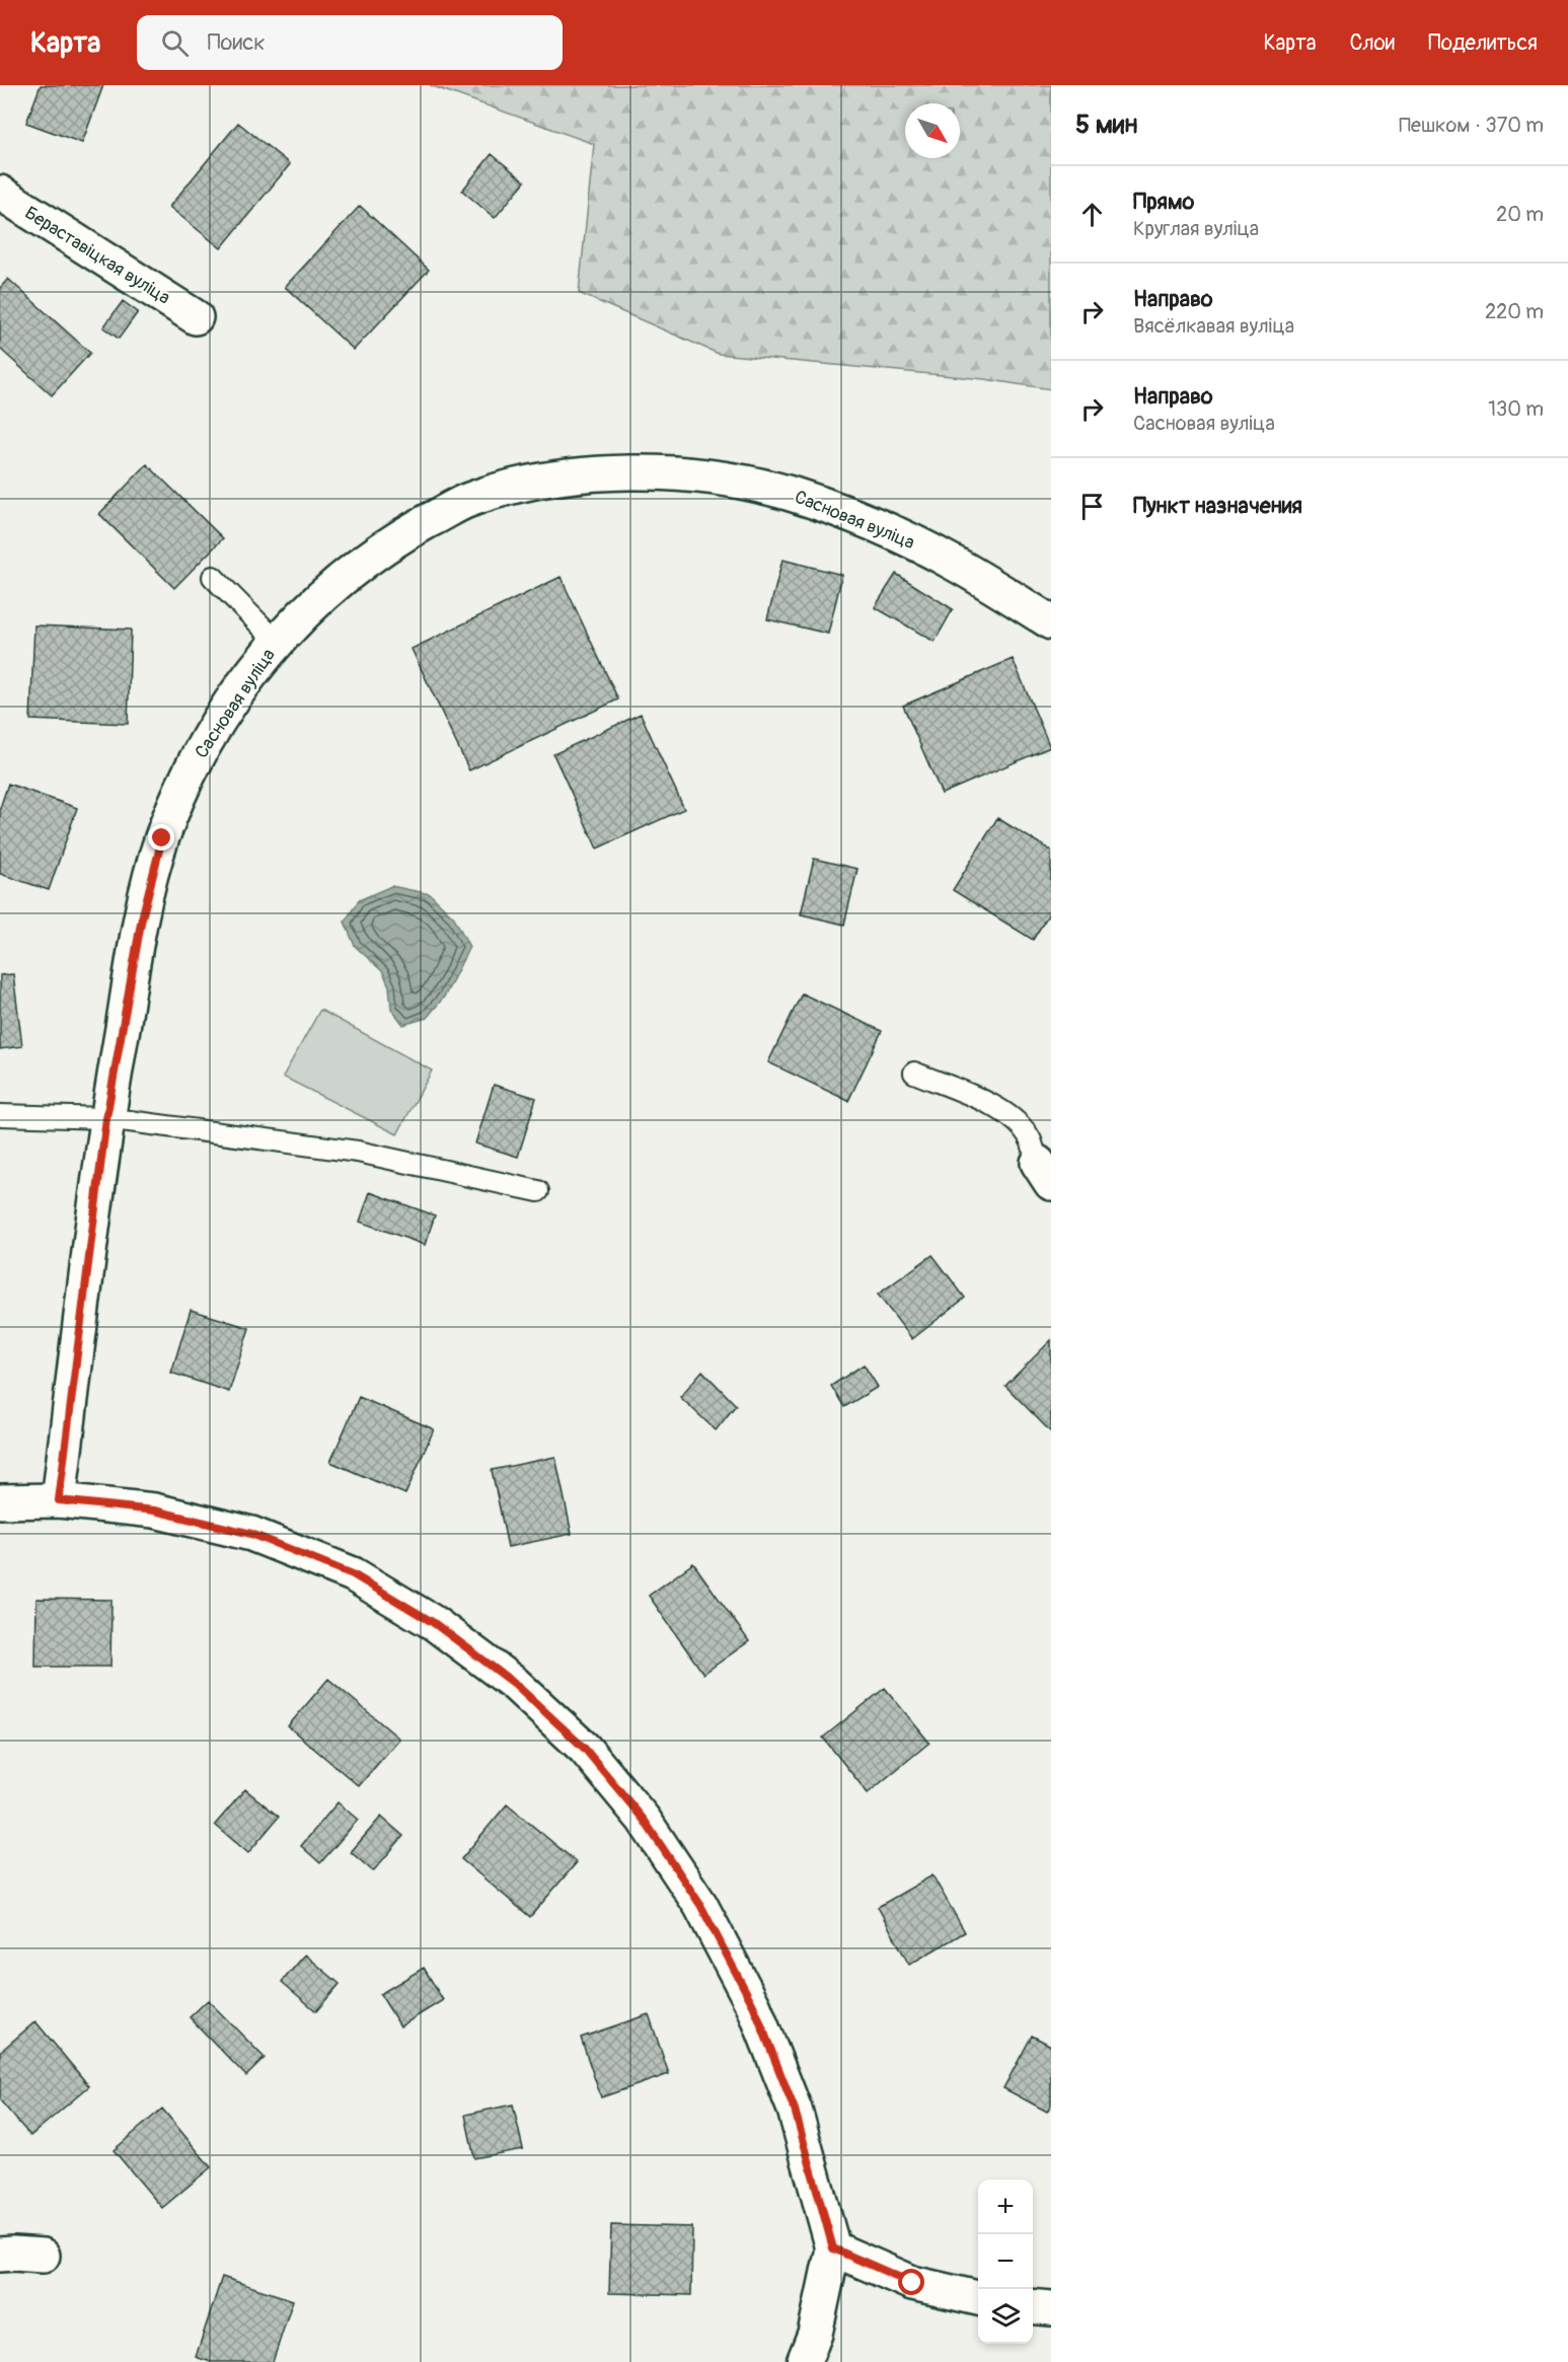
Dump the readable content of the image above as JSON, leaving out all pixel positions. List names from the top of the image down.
{
  "streets": {
    "street": ["Бераставіцкая вуліца", "Сасновая вуліца"]
  },
  "north": "bottom right",
  "page": {
    "header": "Карта",
    "search": "Поиск",
    "nav": ["Карта", "Слои", "Поделиться"],
    "heading": ["5 мин", "Пешком · 370 m"],
    "list": [
      ["Прямо", "Круглая вуліца", "20 m"],
      ["Направо", "Вясёлкавая вуліца", "220 m"],
      ["Направо", "Сасновая вуліца", "130 m"],
      "Пункт назначения"
    ],
    "map_buttons": ["+", "−"]
  }
}
